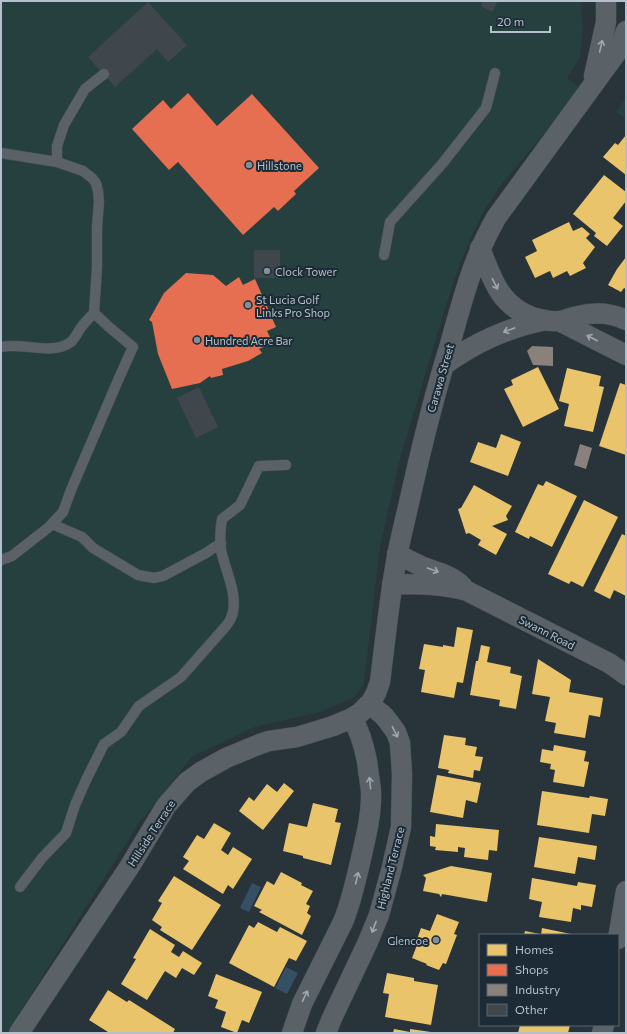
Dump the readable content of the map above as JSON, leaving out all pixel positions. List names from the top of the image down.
{
  "streets": {
    "street": [
      "Carawa Street",
      "Swann Road",
      "Hillside Terrace",
      "Highland Terrace"
    ]
  },
  "crossings": [
    ["Carawa Street", "Swann Road"],
    ["Carawa Street", "Hillside Terrace"],
    ["Carawa Street", "Highland Terrace"],
    ["Hillside Terrace", "Highland Terrace"]
  ],
  "places": [
    "Hillstone",
    "Clock Tower",
    "St Lucia Golf Links Pro Shop",
    "Hundred Acre Bar",
    "Glencoe"
  ],
  "legend": [
    "Homes",
    "Shops",
    "Industry",
    "Other"
  ],
  "scale_bar": "20 m"
}
